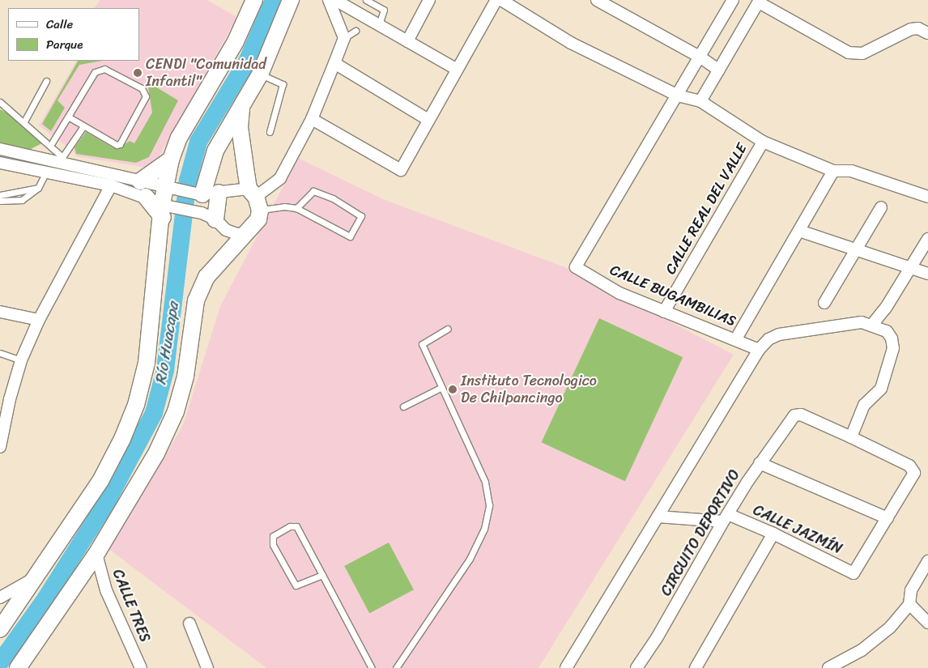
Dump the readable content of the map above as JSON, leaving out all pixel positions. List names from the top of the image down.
{
  "streets": {
    "street": [
      "CALLE REAL DEL VALLE",
      "CALLE BUGAMBILIAS",
      "CALLE JAZMÍN",
      "CIRCUITO DEPORTIVO",
      "CALLE TRES"
    ]
  },
  "crossings": [
    ["CALLE REAL DEL VALLE", "CALLE BUGAMBILIAS"],
    ["CALLE JAZMÍN", "CIRCUITO DEPORTIVO"]
  ],
  "water": ["Río Huacapa"],
  "places": ["CENDI \"Comunidad Infantil\"", "Instituto Tecnologico De Chilpancingo"],
  "legend": ["Calle", "Parque"]
}
